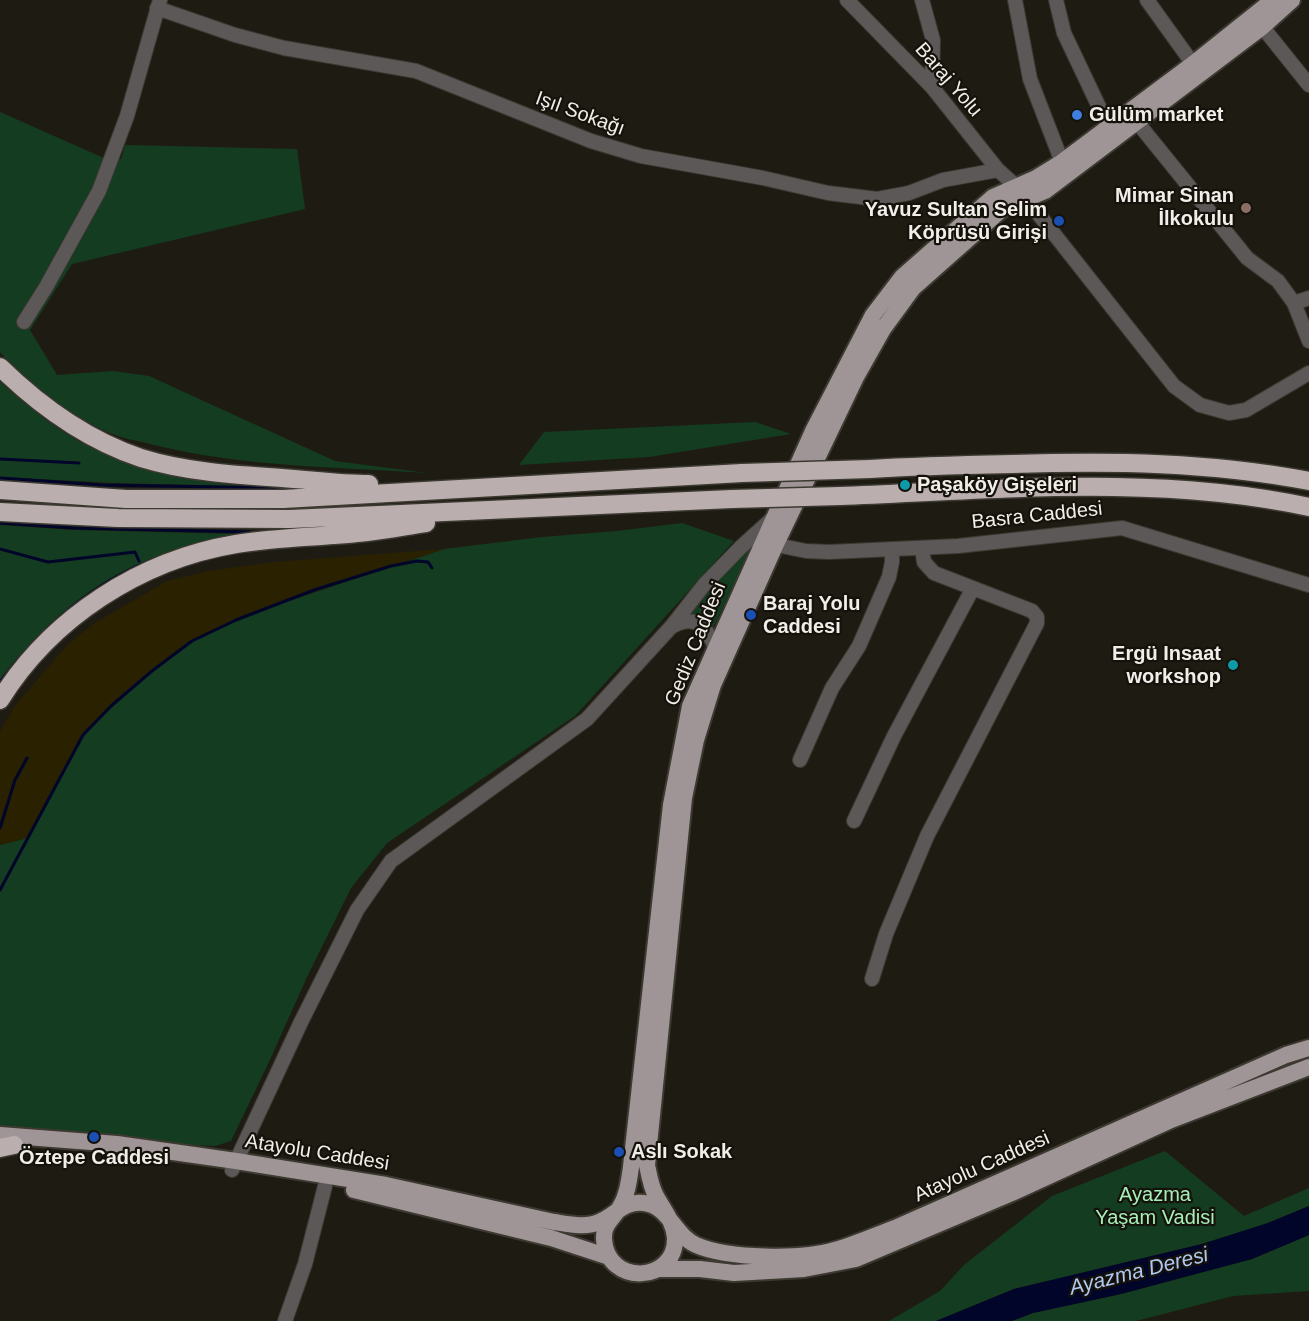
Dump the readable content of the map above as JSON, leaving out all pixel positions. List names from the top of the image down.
{
  "streets": {
    "main road": ["Gediz Caddesi", "Atayolu Caddesi"],
    "street": ["Baraj Yolu", "Işıl Sokağı", "Basra Caddesi"]
  },
  "crossings": [
    ["Baraj Yolu", "Işıl Sokağı"],
    ["Baraj Yolu", "Gediz Caddesi"],
    ["Basra Caddesi", "Gediz Caddesi"],
    ["Gediz Caddesi", "Atayolu Caddesi"]
  ],
  "water": ["Ayazma Deresi"],
  "parks": ["Ayazma Yaşam Vadisi"],
  "places": [
    "Gülüm market",
    "Mimar Sinan İlkokulu",
    "Yavuz Sultan Selim Köprüsü Girişi",
    "Paşaköy Gişeleri",
    "Baraj Yolu Caddesi",
    "Ergü Insaat workshop",
    "Öztepe Caddesi",
    "Aslı Sokak"
  ]
}
